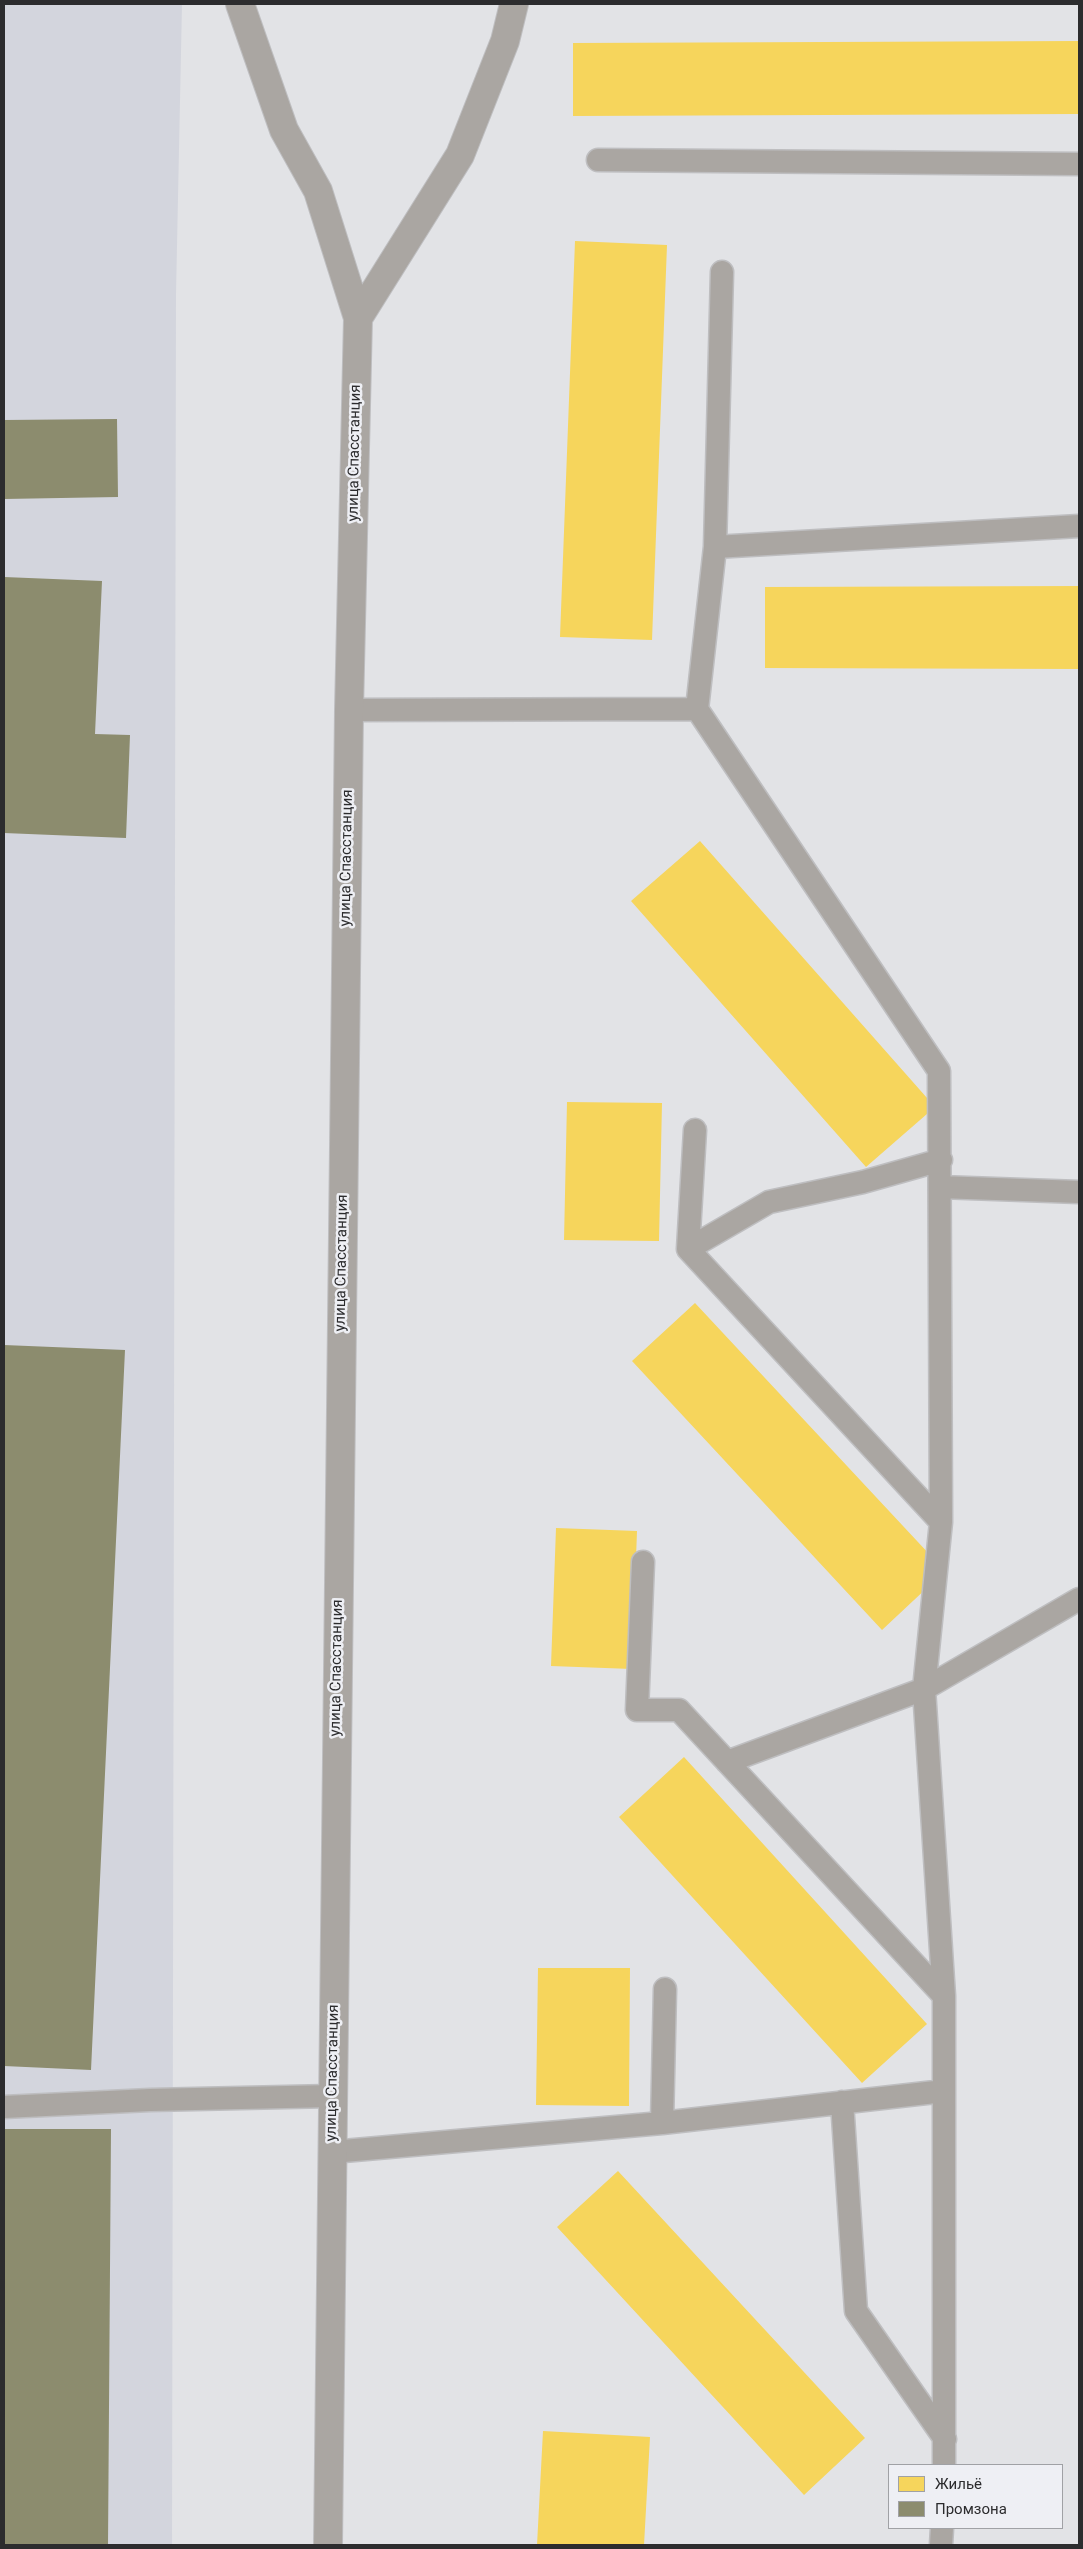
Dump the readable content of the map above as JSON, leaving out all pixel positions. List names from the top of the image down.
{
  "streets": {
    "street": ["улица Спасстанция"]
  },
  "legend": ["Жильё", "Промзона"]
}
